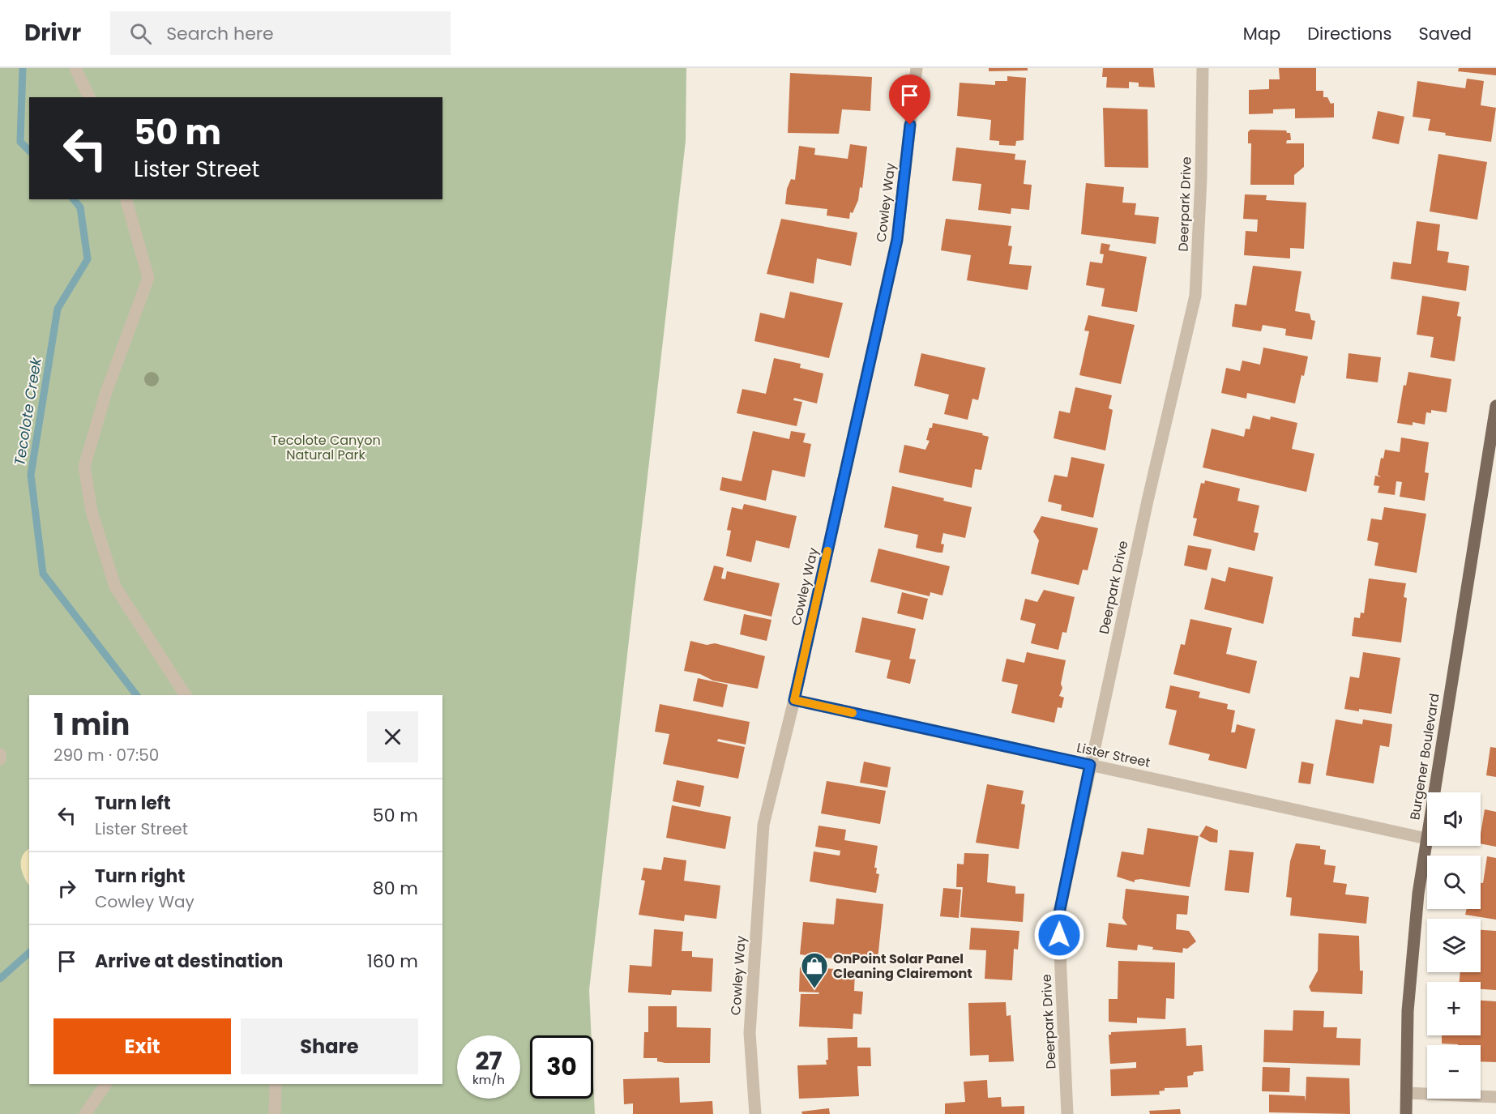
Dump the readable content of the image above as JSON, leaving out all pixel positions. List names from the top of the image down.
{
  "streets": {
    "main road": ["Burgener Boulevard"],
    "street": ["Cowley Way", "Deerpark Drive", "Lister Street"]
  },
  "crossings": [
    ["Cowley Way", "Lister Street"],
    ["Deerpark Drive", "Lister Street"],
    ["Lister Street", "Burgener Boulevard"]
  ],
  "water": ["Tecolote Creek"],
  "parks": ["Tecolote Canyon Natural Park"],
  "places": {
    "shop": ["OnPoint Solar Panel Cleaning Clairemont"]
  },
  "page": {
    "header": "Drivr",
    "search": "Search here",
    "nav": ["Map", "Directions", "Saved"],
    "turn": ["50 m", "Lister Street"],
    "heading": ["1 min", "290 m · 07:50"],
    "list": [
      {
        "name": "Turn left",
        "note": "Lister Street",
        "value": "50 m"
      },
      {
        "name": "Turn right",
        "note": "Cowley Way",
        "value": "80 m"
      },
      {
        "name": "Arrive at destination",
        "value": "160 m"
      }
    ],
    "map_buttons": ["+", "−"],
    "buttons": ["Exit", "Share"],
    "speed": "27 km/h",
    "limit": "30"
  }
}
